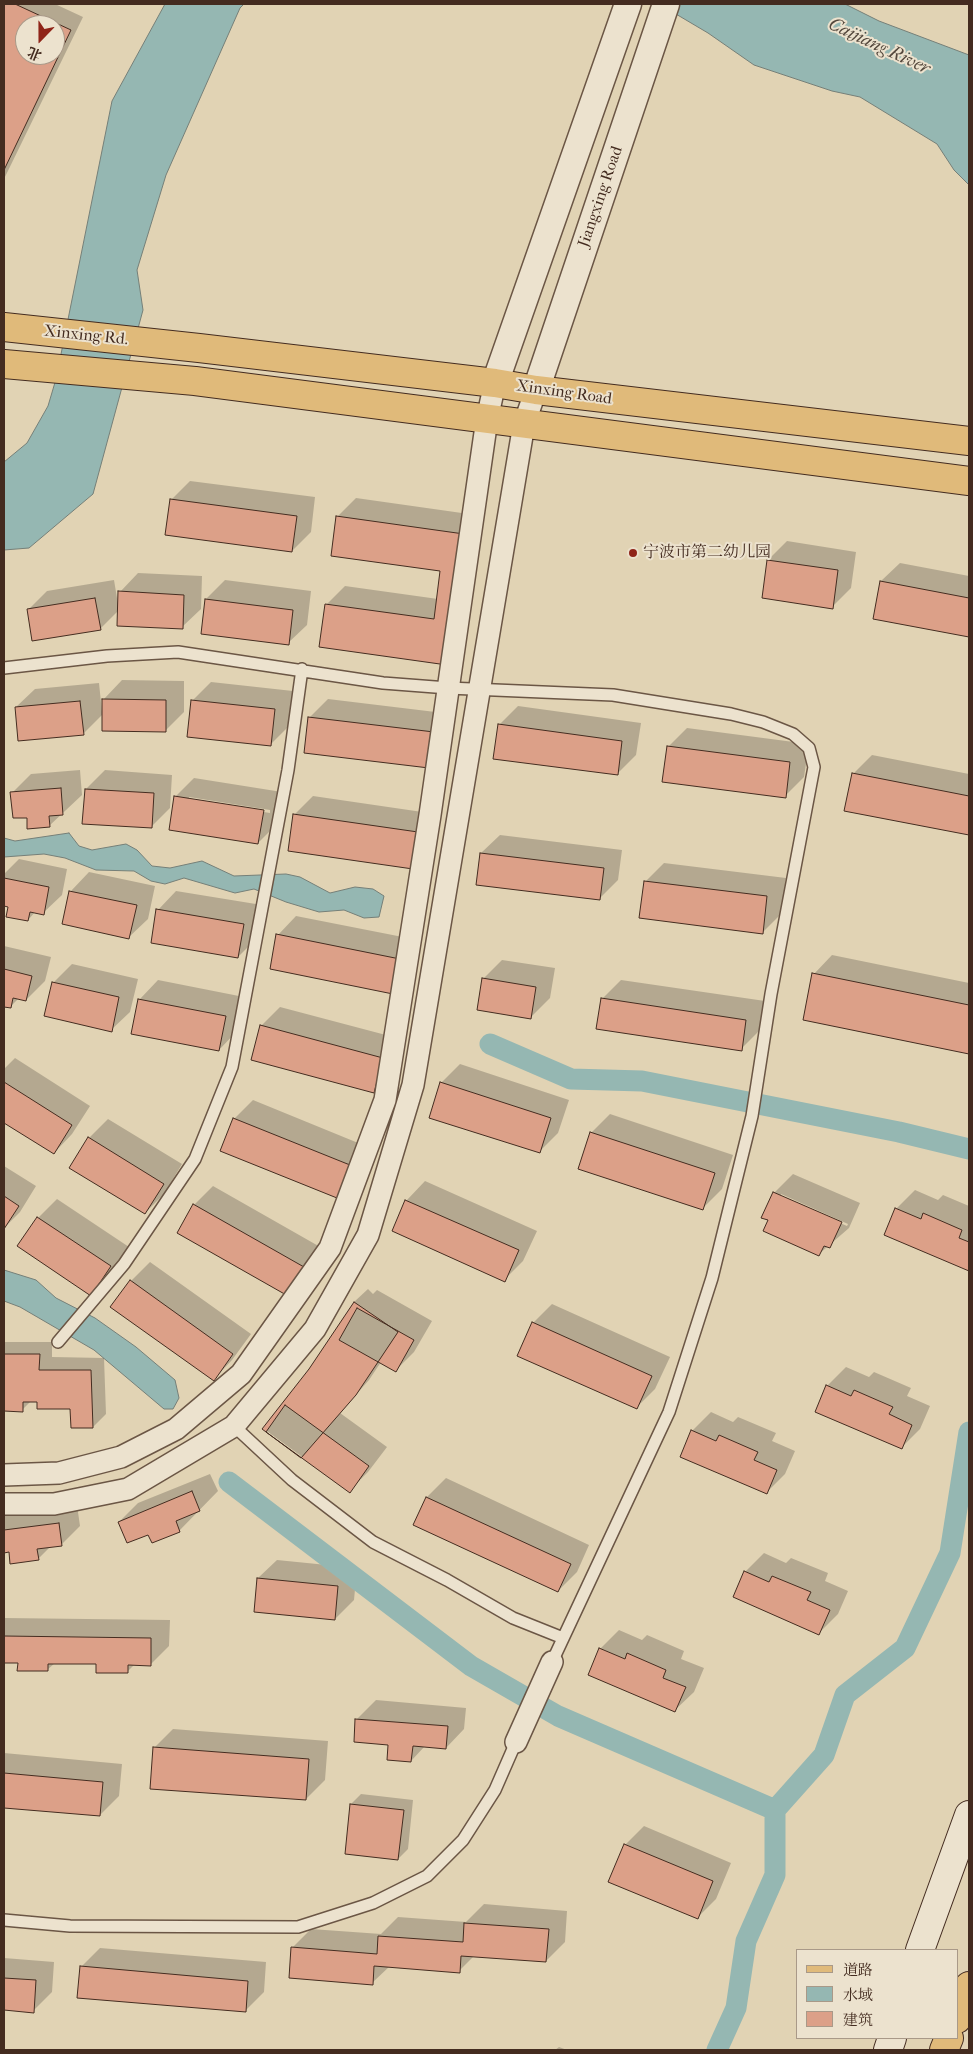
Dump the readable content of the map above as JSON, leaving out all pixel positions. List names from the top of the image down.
{
  "streets": {
    "main road": ["Xinxing Rd.", "Xinxing Road"],
    "street": ["Jiangxing Road"]
  },
  "crossings": [
    ["Jiangxing Road", "Xinxing Road"],
    ["Xinxing Rd.", "Xinxing Road"]
  ],
  "water": ["Caijiang River"],
  "places": ["宁波市第二幼儿园"],
  "legend": ["道路", "水域", "建筑"],
  "north": "bottom"
}
